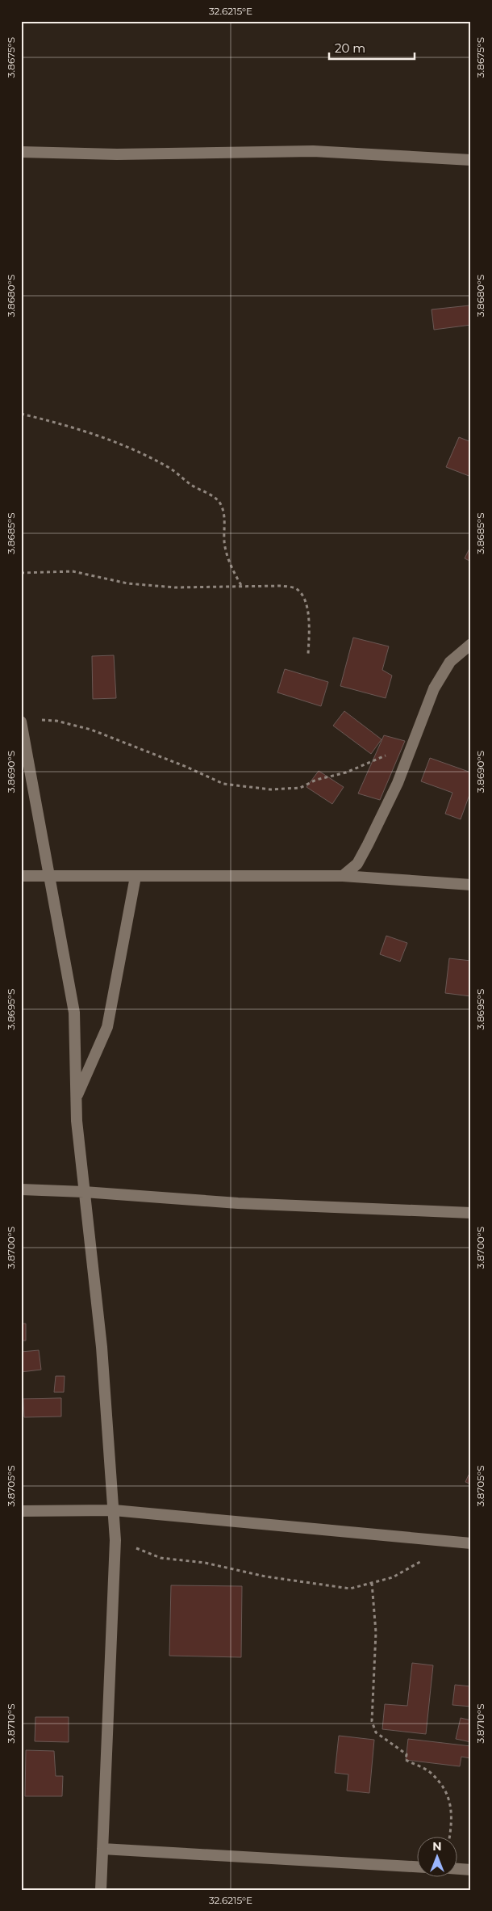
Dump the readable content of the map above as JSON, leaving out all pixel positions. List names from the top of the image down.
{
  "scale_bar": "20 m",
  "north": "top",
  "coordinates": [
    "32.6215°E",
    "3.8675°S",
    "3.8680°S",
    "3.8685°S",
    "3.8690°S",
    "3.8695°S",
    "3.8700°S",
    "3.8705°S",
    "3.8710°S"
  ]
}
